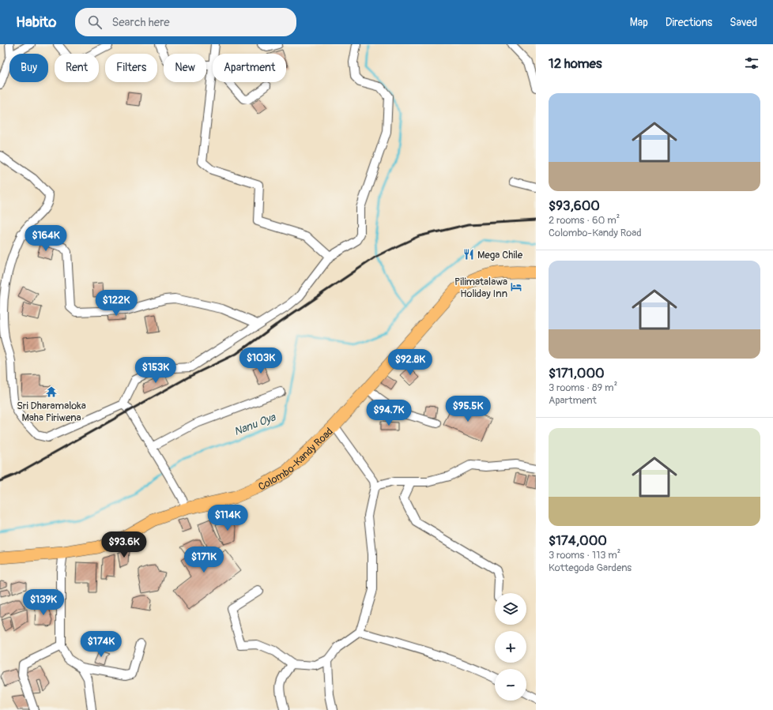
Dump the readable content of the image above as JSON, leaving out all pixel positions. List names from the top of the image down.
{
  "streets": {
    "highway": ["Colombo-Kandy Road"]
  },
  "water": ["Nanu Oya"],
  "places": {
    "restaurant": ["Mega Chile"],
    "hotel": ["Pilimatalawa Holiday Inn"],
    "temple": ["Sri Dharamaloka Maha Piriwena"]
  },
  "page": {
    "header": "Habito",
    "search": "Search here",
    "nav": ["Map", "Directions", "Saved"],
    "heading": "12 homes",
    "chip": [
      "Buy",
      "Rent",
      "Filters",
      "New",
      "Apartment"
    ],
    "list": [
      {
        "name": "$93,600",
        "note": "2 rooms · 60 m² · Colombo-Kandy Road"
      },
      {
        "name": "$171,000",
        "note": "3 rooms · 89 m² · Apartment"
      },
      {
        "name": "$174,000",
        "note": "3 rooms · 113 m² · Kottegoda Gardens"
      }
    ],
    "price": [
      "$164K",
      "$122K",
      "$103K",
      "$92.8K",
      "$153K",
      "$95.5K",
      "$94.7K",
      "$114K",
      "$93.6K",
      "$171K",
      "$139K",
      "$174K"
    ],
    "map_buttons": ["+", "−"]
  }
}
